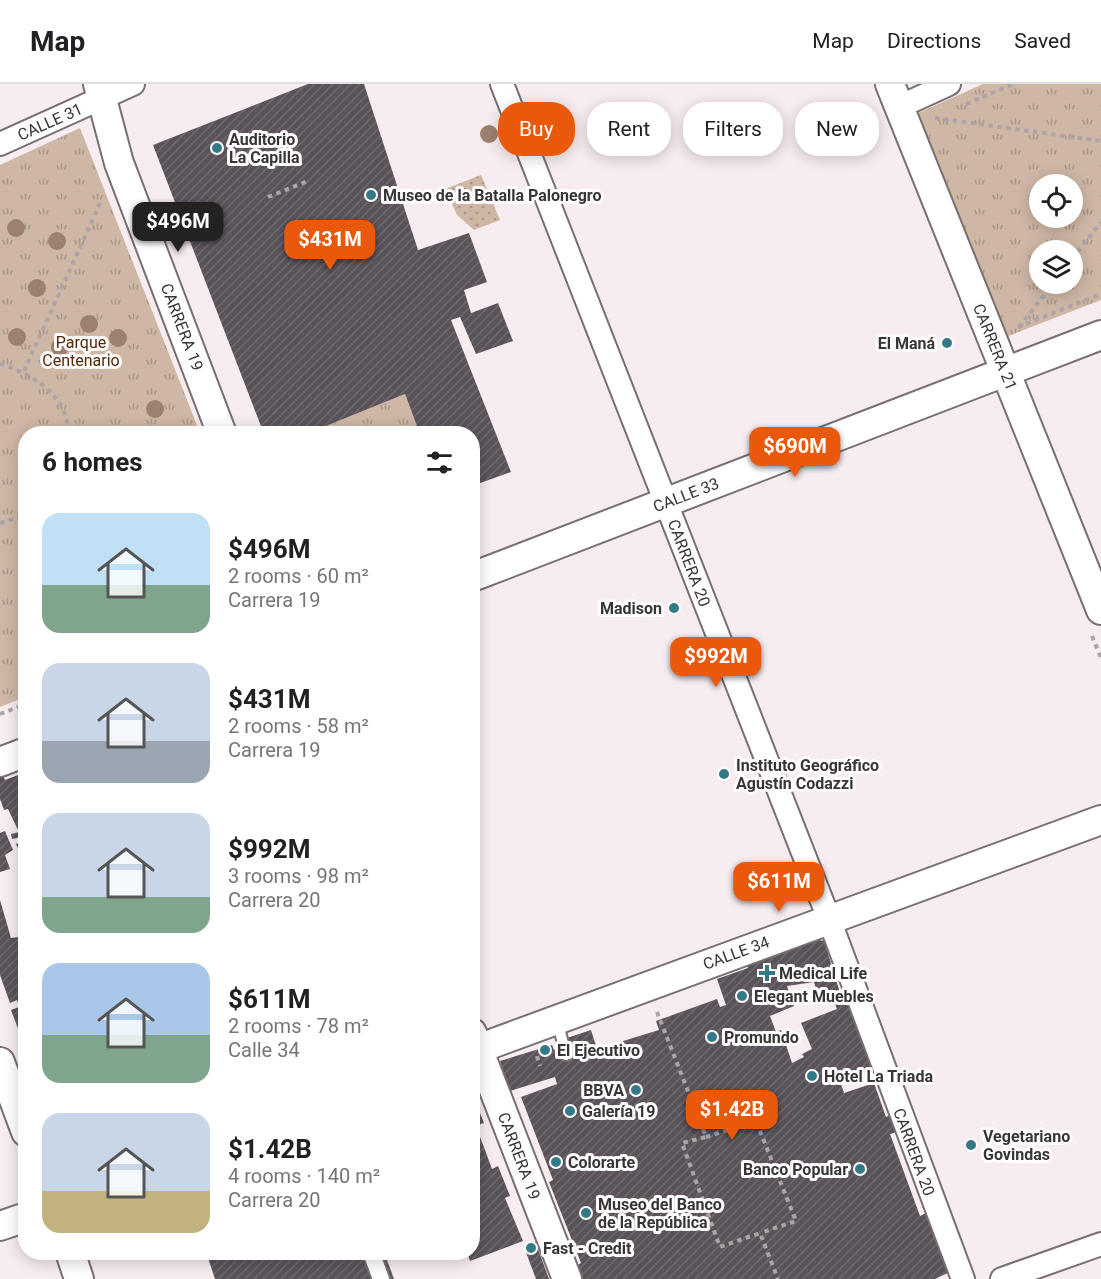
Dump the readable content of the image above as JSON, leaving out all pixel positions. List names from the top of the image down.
{
  "streets": {
    "street": [
      "CALLE 31",
      "CARRERA 19",
      "CARRERA 21",
      "CALLE 33",
      "CARRERA 20",
      "CALLE 34"
    ]
  },
  "crossings": [
    ["CALLE 31", "CARRERA 19"],
    ["CARRERA 21", "CALLE 33"],
    ["CALLE 33", "CARRERA 20"],
    ["CARRERA 20", "CALLE 34"]
  ],
  "parks": ["Parque Centenario"],
  "places": {
    "other": [
      "Auditorio La Capilla",
      "Museo de la Batalla Palonegro",
      "El Maná",
      "Madison",
      "Instituto Geográfico Agustín Codazzi",
      "Elegant Muebles",
      "Promundo",
      "El Ejecutivo",
      "Hotel La Triada",
      "BBVA",
      "Galería 19",
      "Vegetariano Govindas",
      "Colorarte",
      "Banco Popular",
      "Museo del Banco de la República",
      "Fast - Credit"
    ],
    "health": ["Medical Life"]
  },
  "page": {
    "header": "Map",
    "nav": ["Map", "Directions", "Saved"],
    "chip": [
      "Buy",
      "Rent",
      "Filters",
      "New"
    ],
    "price": [
      "$496M",
      "$431M",
      "$690M",
      "$992M",
      "$611M",
      "$1.42B"
    ],
    "heading": "6 homes",
    "list": [
      {
        "name": "$496M",
        "note": "2 rooms · 60 m² · Carrera 19"
      },
      {
        "name": "$431M",
        "note": "2 rooms · 58 m² · Carrera 19"
      },
      {
        "name": "$992M",
        "note": "3 rooms · 98 m² · Carrera 20"
      },
      {
        "name": "$611M",
        "note": "2 rooms · 78 m² · Calle 34"
      },
      {
        "name": "$1.42B",
        "note": "4 rooms · 140 m² · Carrera 20"
      }
    ]
  }
}
